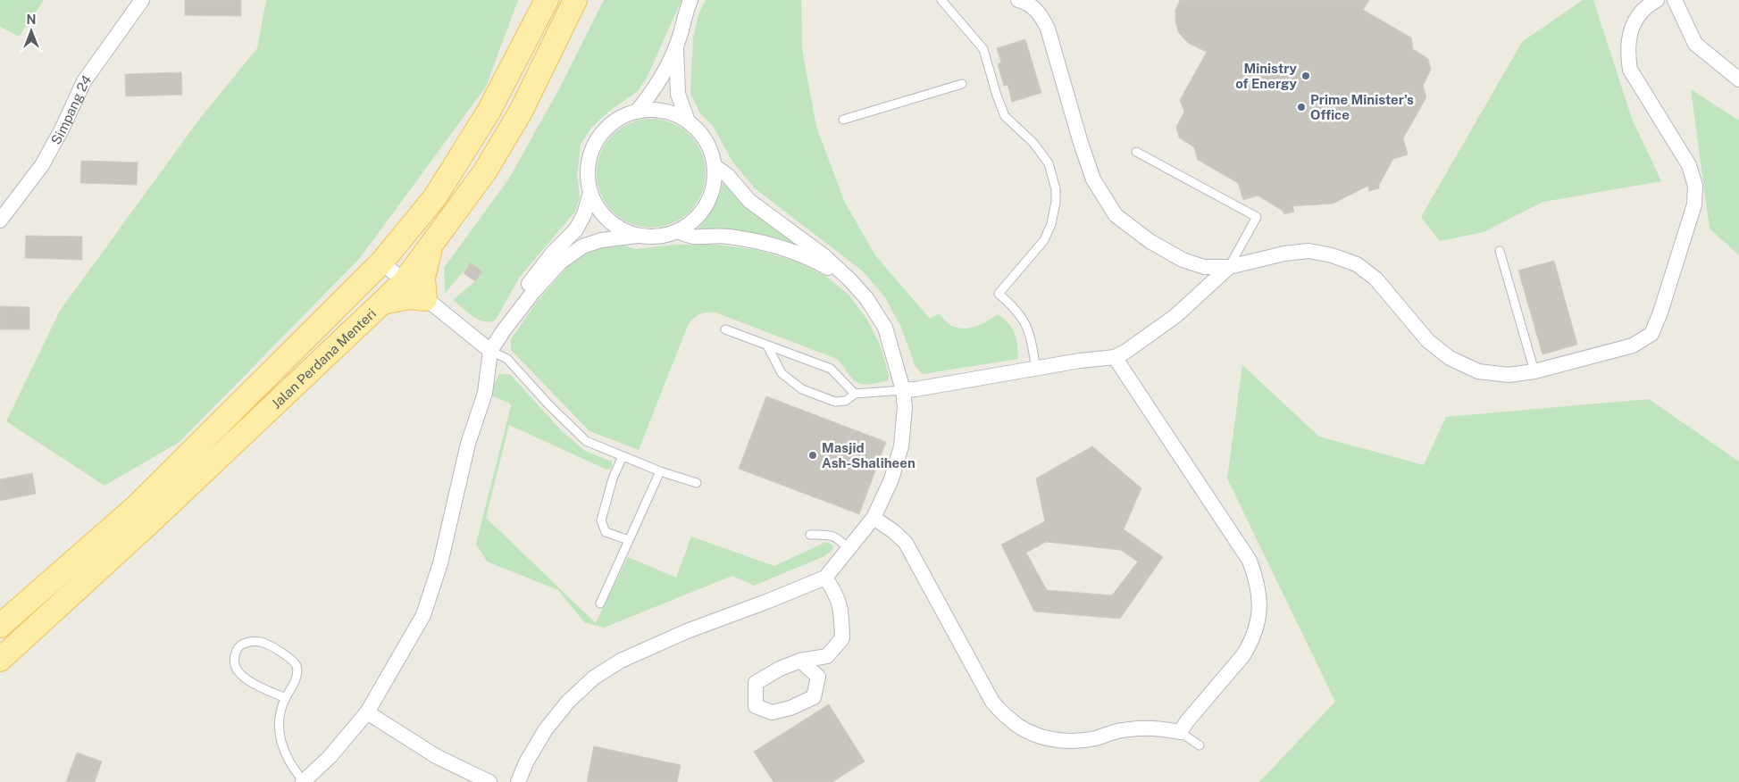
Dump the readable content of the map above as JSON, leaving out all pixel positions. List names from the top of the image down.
{
  "streets": {
    "main road": ["Jalan Perdana Menteri"],
    "street": ["Simpang 24"]
  },
  "places": ["Ministry of Energy", "Prime Minister's Office", "Masjid Ash-Shaliheen"],
  "north": "top"
}
